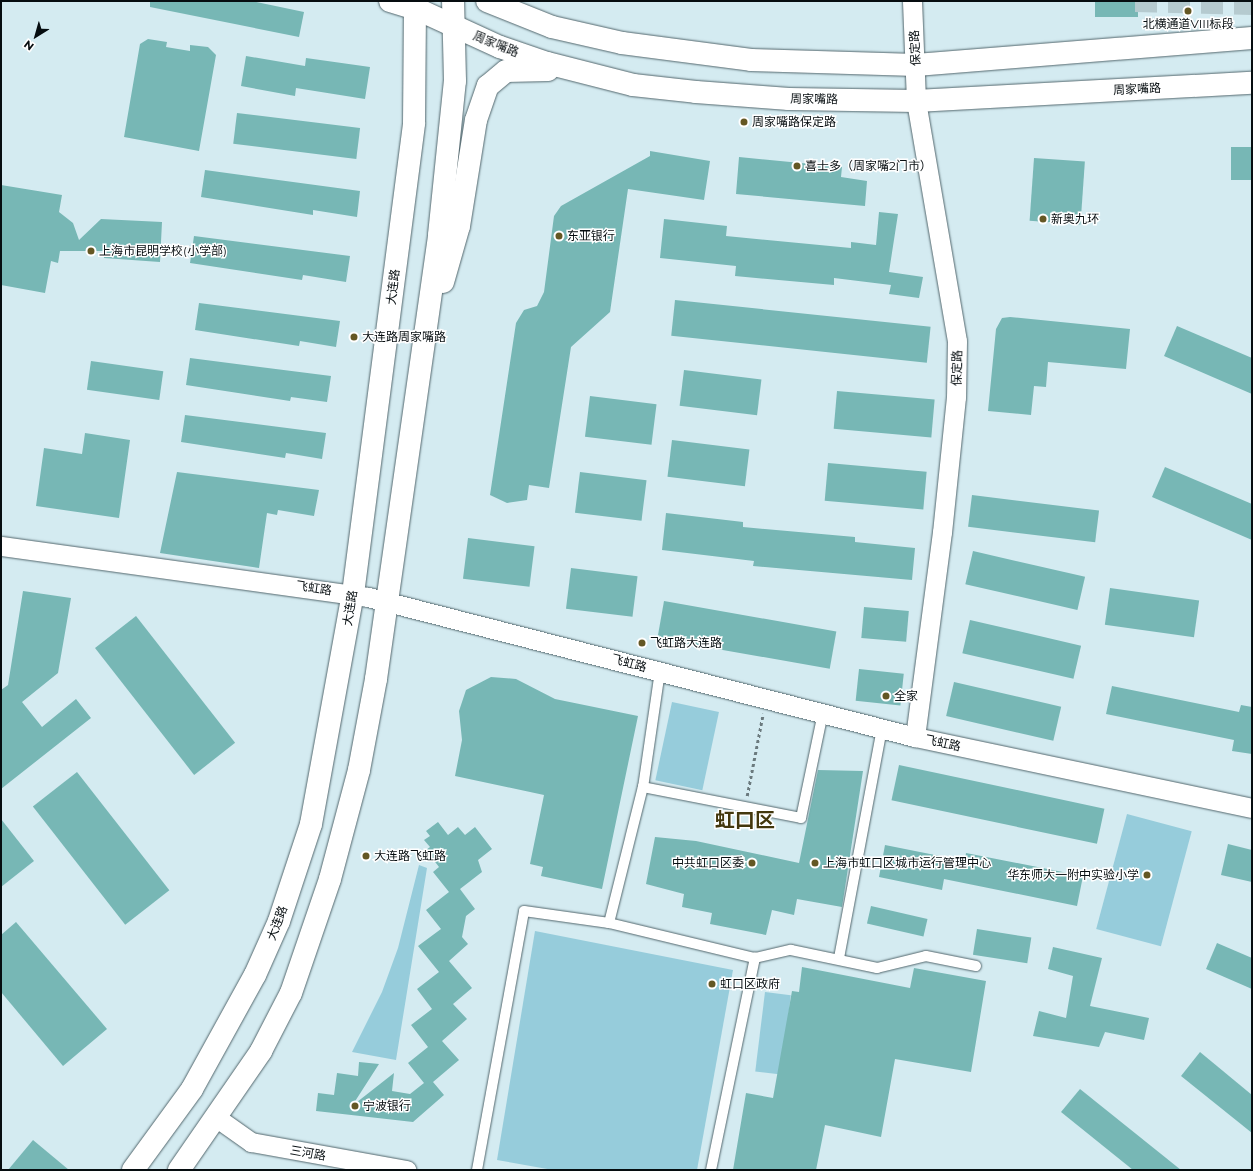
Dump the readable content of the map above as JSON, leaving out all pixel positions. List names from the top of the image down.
{
  "streets": {
    "main road": ["周家嘴路", "大连路"],
    "street": ["保定路", "飞虹路", "三河路"]
  },
  "crossings": [
    ["周家嘴路", "保定路"],
    ["周家嘴路", "大连路"],
    ["保定路", "飞虹路"],
    ["大连路", "飞虹路"]
  ],
  "districts": ["虹口区"],
  "places": [
    "北横通道VIII标段",
    "周家嘴路保定路",
    "喜士多（周家嘴2门市）",
    "新奥九环",
    "东亚银行",
    "上海市昆明学校(小学部)",
    "大连路周家嘴路",
    "飞虹路大连路",
    "全家",
    "大连路飞虹路",
    "中共虹口区委",
    "上海市虹口区城市运行管理中心",
    "华东师大一附中实验小学",
    "虹口区政府",
    "宁波银行"
  ],
  "north": "bottom left"
}
